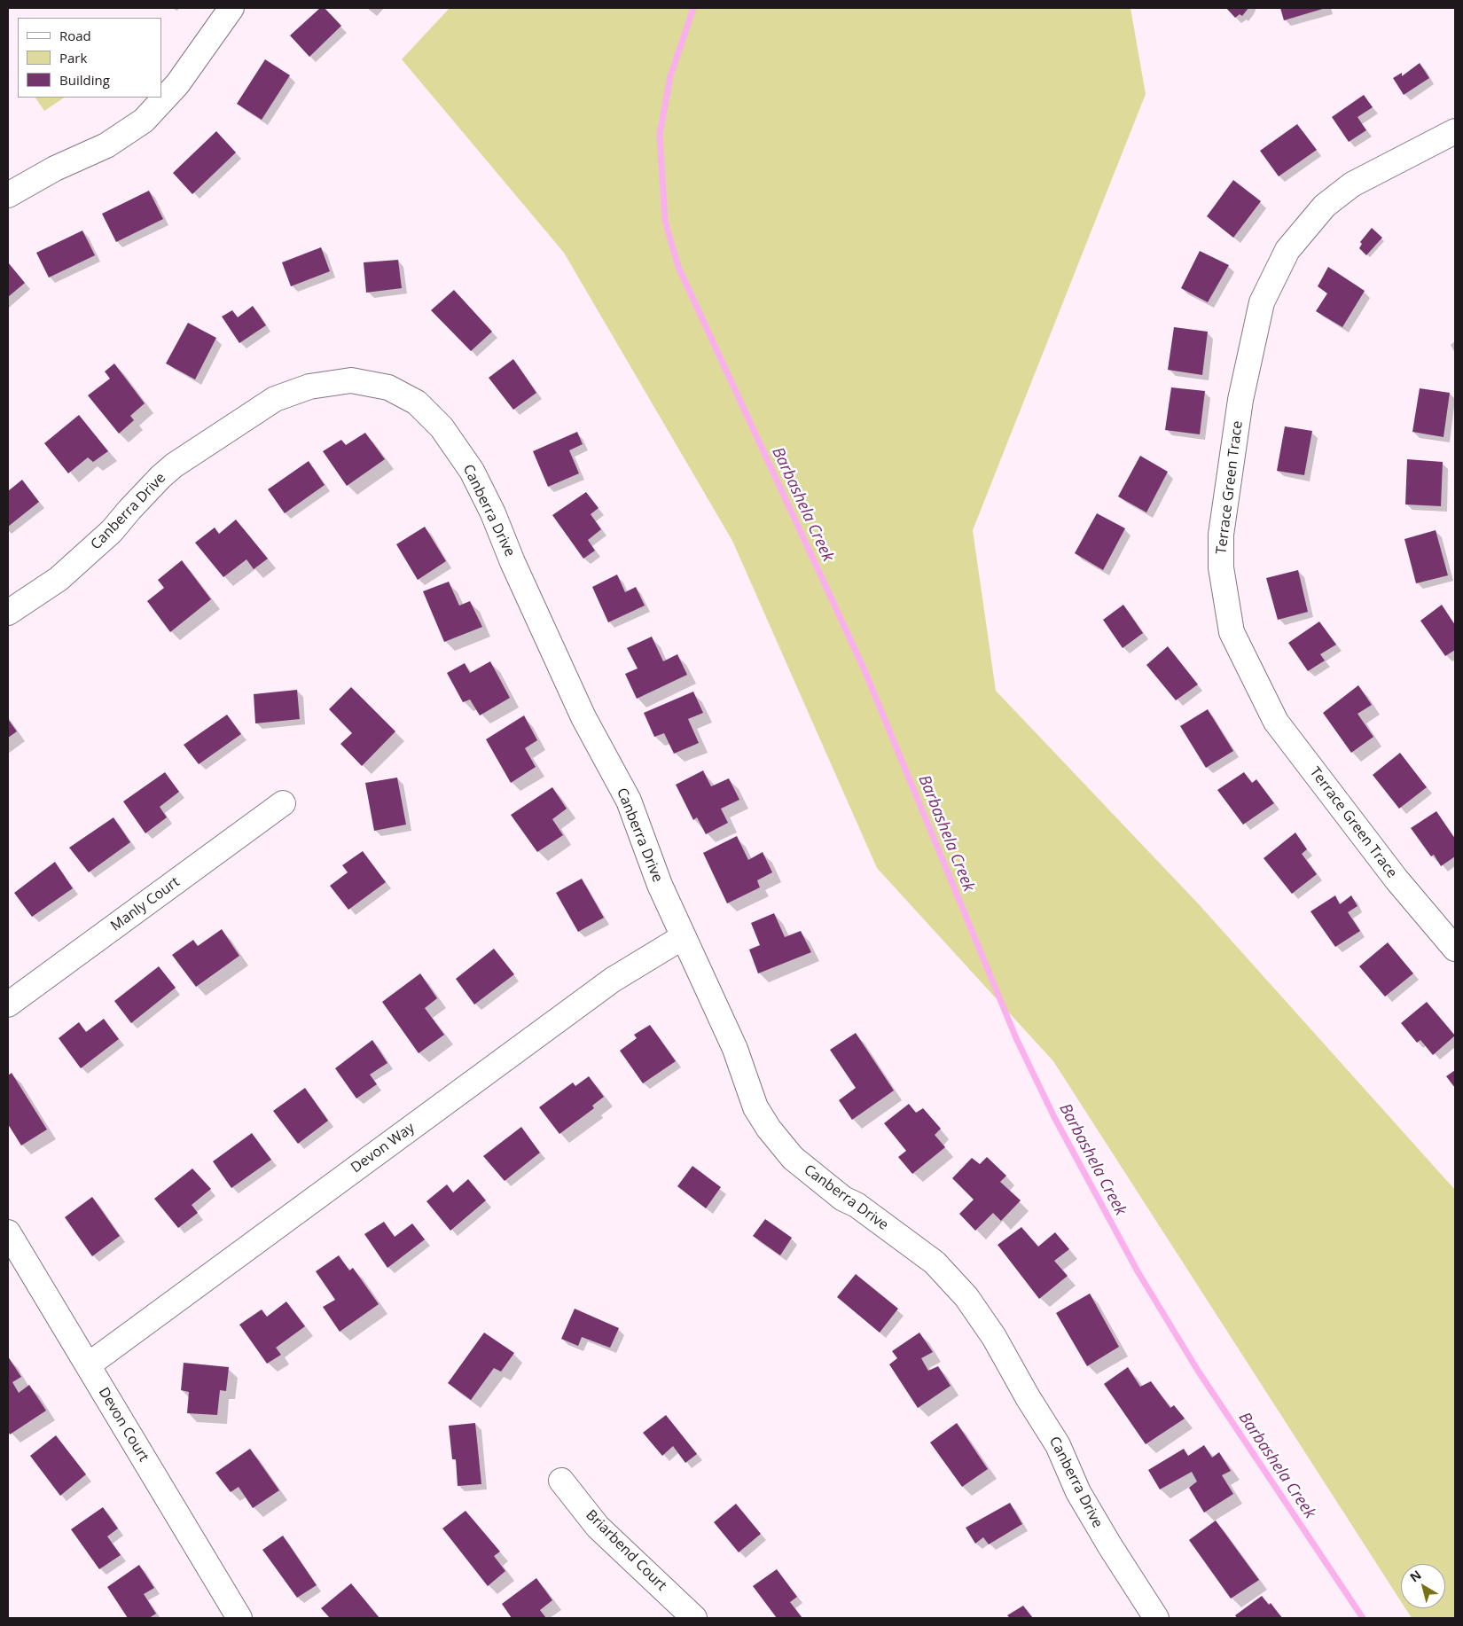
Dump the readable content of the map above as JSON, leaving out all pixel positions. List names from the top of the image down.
{
  "streets": {
    "street": [
      "Terrace Green Trace",
      "Canberra Drive",
      "Manly Court",
      "Devon Way",
      "Devon Court",
      "Briarbend Court"
    ]
  },
  "crossings": [
    ["Canberra Drive", "Devon Way"],
    ["Devon Way", "Devon Court"]
  ],
  "water": ["Barbashela Creek"],
  "legend": ["Road", "Park", "Building"],
  "north": "top left"
}
